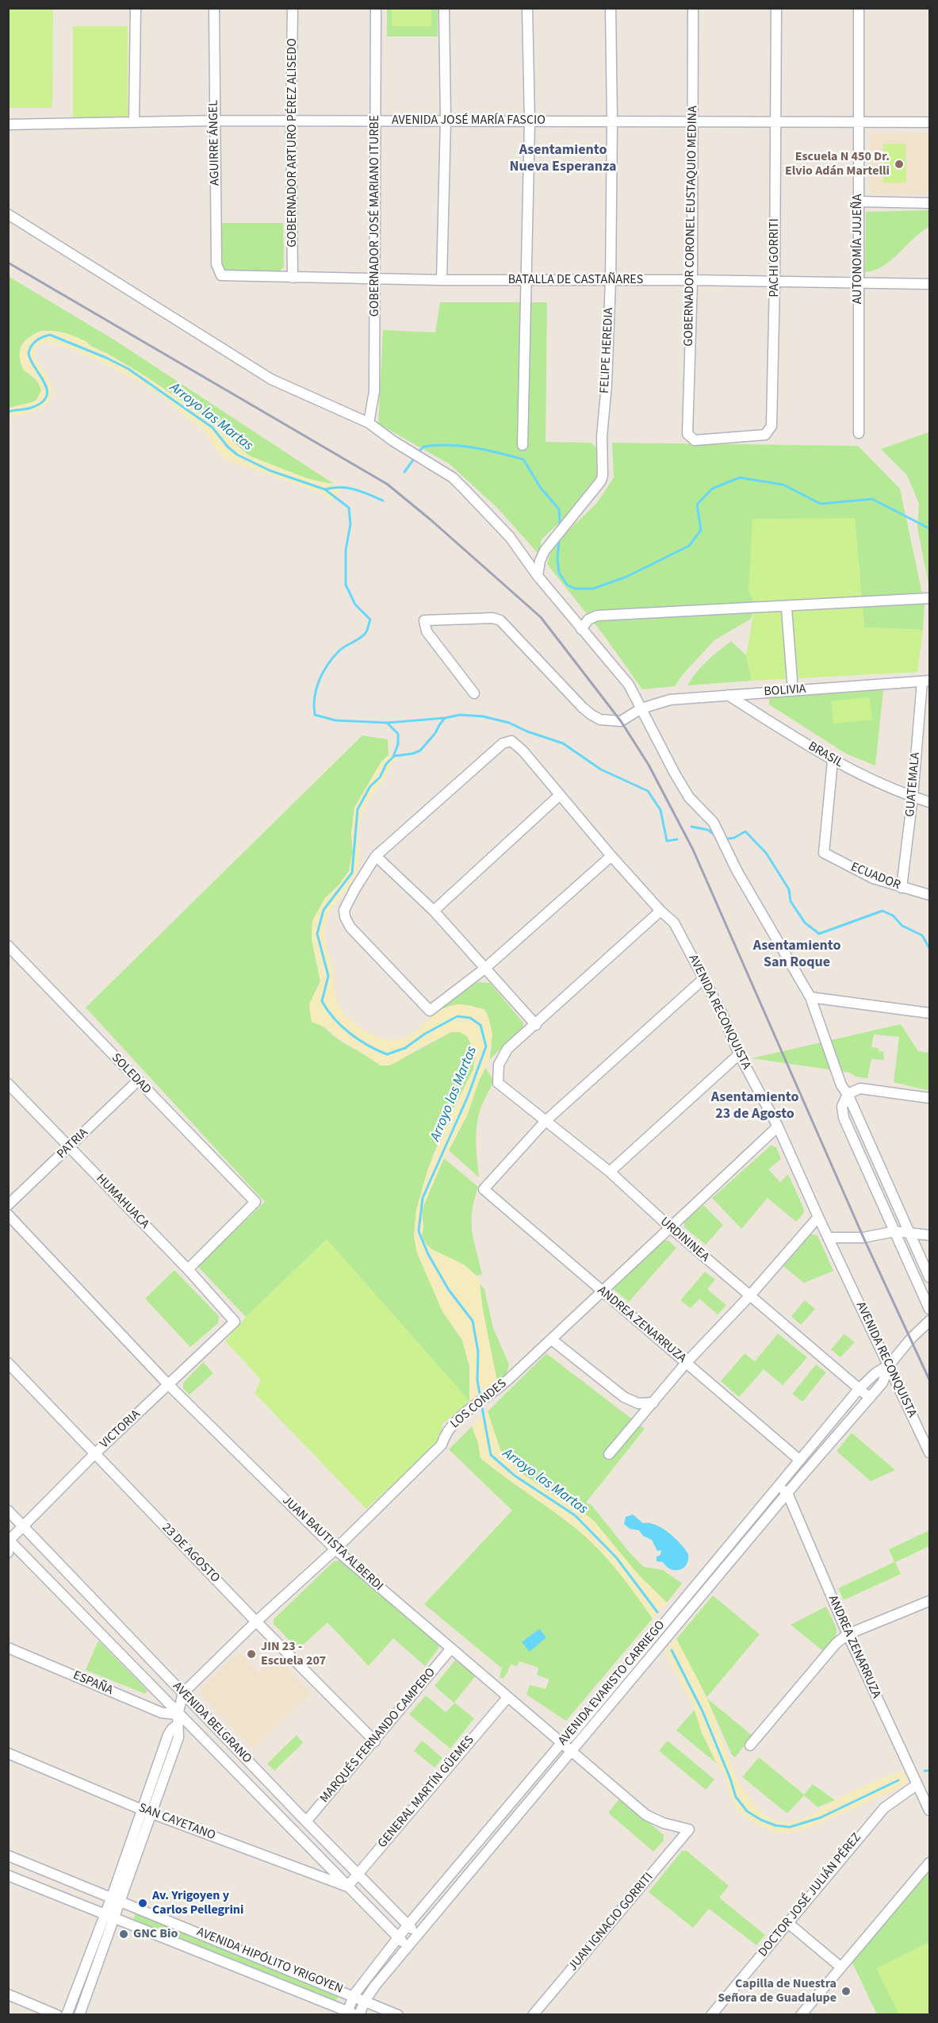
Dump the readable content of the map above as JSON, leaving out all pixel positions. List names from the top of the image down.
{
  "streets": {
    "street": [
      "AVENIDA JOSÉ MARÍA FASCIO",
      "AGUIRRE ÁNGEL",
      "GOBERNADOR ARTURO PÉREZ ALISEDO",
      "GOBERNADOR JOSÉ MARIANO ITURBE",
      "GOBERNADOR CORONEL EUSTAQUIO MEDINA",
      "AUTONOMÍA JUJEÑA",
      "PACHI GORRITI",
      "BATALLA DE CASTAÑARES",
      "FELIPE HEREDIA",
      "BOLIVIA",
      "BRASIL",
      "GUATEMALA",
      "ECUADOR",
      "AVENIDA RECONQUISTA",
      "SOLEDAD",
      "PATRIA",
      "HUMAHUACA",
      "URDININEA",
      "ANDREA ZENARRUZA",
      "LOS CONDES",
      "VICTORIA",
      "JUAN BAUTISTA ALBERDI",
      "23 DE AGOSTO",
      "ESPAÑA",
      "AVENIDA EVARISTO CARRIEGO",
      "AVENIDA BELGRANO",
      "MARQUÉS FERNANDO CAMPERO",
      "GENERAL MARTÍN GÜEMES",
      "SAN CAYETANO",
      "DOCTOR JOSÉ JULIÁN PÉREZ",
      "JUAN IGNACIO GORRITI",
      "AVENIDA HIPÓLITO YRIGOYEN"
    ]
  },
  "crossings": [
    ["AVENIDA JOSÉ MARÍA FASCIO", "AGUIRRE ÁNGEL"],
    ["AVENIDA JOSÉ MARÍA FASCIO", "GOBERNADOR ARTURO PÉREZ ALISEDO"],
    ["AVENIDA JOSÉ MARÍA FASCIO", "GOBERNADOR JOSÉ MARIANO ITURBE"],
    ["AVENIDA JOSÉ MARÍA FASCIO", "GOBERNADOR CORONEL EUSTAQUIO MEDINA"],
    ["AVENIDA JOSÉ MARÍA FASCIO", "AUTONOMÍA JUJEÑA"],
    ["AVENIDA JOSÉ MARÍA FASCIO", "PACHI GORRITI"],
    ["AVENIDA JOSÉ MARÍA FASCIO", "FELIPE HEREDIA"],
    ["AGUIRRE ÁNGEL", "BATALLA DE CASTAÑARES"],
    ["GOBERNADOR ARTURO PÉREZ ALISEDO", "BATALLA DE CASTAÑARES"],
    ["GOBERNADOR JOSÉ MARIANO ITURBE", "BATALLA DE CASTAÑARES"],
    ["GOBERNADOR CORONEL EUSTAQUIO MEDINA", "PACHI GORRITI"],
    ["GOBERNADOR CORONEL EUSTAQUIO MEDINA", "BATALLA DE CASTAÑARES"],
    ["AUTONOMÍA JUJEÑA", "BATALLA DE CASTAÑARES"],
    ["PACHI GORRITI", "BATALLA DE CASTAÑARES"],
    ["BATALLA DE CASTAÑARES", "FELIPE HEREDIA"],
    ["BOLIVIA", "BRASIL"],
    ["BOLIVIA", "GUATEMALA"],
    ["BRASIL", "GUATEMALA"],
    ["BRASIL", "ECUADOR"],
    ["GUATEMALA", "ECUADOR"],
    ["AVENIDA RECONQUISTA", "LOS CONDES"],
    ["AVENIDA RECONQUISTA", "AVENIDA EVARISTO CARRIEGO"],
    ["SOLEDAD", "PATRIA"],
    ["SOLEDAD", "HUMAHUACA"],
    ["PATRIA", "HUMAHUACA"],
    ["HUMAHUACA", "VICTORIA"],
    ["URDININEA", "ANDREA ZENARRUZA"],
    ["URDININEA", "LOS CONDES"],
    ["URDININEA", "AVENIDA EVARISTO CARRIEGO"],
    ["ANDREA ZENARRUZA", "LOS CONDES"],
    ["ANDREA ZENARRUZA", "AVENIDA EVARISTO CARRIEGO"],
    ["ANDREA ZENARRUZA", "DOCTOR JOSÉ JULIÁN PÉREZ"],
    ["LOS CONDES", "JUAN BAUTISTA ALBERDI"],
    ["LOS CONDES", "23 DE AGOSTO"],
    ["LOS CONDES", "AVENIDA BELGRANO"],
    ["VICTORIA", "JUAN BAUTISTA ALBERDI"],
    ["VICTORIA", "23 DE AGOSTO"],
    ["VICTORIA", "AVENIDA BELGRANO"],
    ["JUAN BAUTISTA ALBERDI", "AVENIDA EVARISTO CARRIEGO"],
    ["JUAN BAUTISTA ALBERDI", "MARQUÉS FERNANDO CAMPERO"],
    ["JUAN BAUTISTA ALBERDI", "GENERAL MARTÍN GÜEMES"],
    ["JUAN BAUTISTA ALBERDI", "JUAN IGNACIO GORRITI"],
    ["23 DE AGOSTO", "MARQUÉS FERNANDO CAMPERO"],
    ["ESPAÑA", "AVENIDA BELGRANO"],
    ["AVENIDA EVARISTO CARRIEGO", "AVENIDA BELGRANO"],
    ["AVENIDA EVARISTO CARRIEGO", "AVENIDA HIPÓLITO YRIGOYEN"],
    ["AVENIDA BELGRANO", "MARQUÉS FERNANDO CAMPERO"],
    ["AVENIDA BELGRANO", "GENERAL MARTÍN GÜEMES"],
    ["AVENIDA BELGRANO", "SAN CAYETANO"],
    ["GENERAL MARTÍN GÜEMES", "SAN CAYETANO"]
  ],
  "districts": ["Asentamiento Nueva Esperanza", "Asentamiento San Roque", "Asentamiento 23 de Agosto"],
  "water": ["Arroyo las Martas"],
  "places": [
    "Escuela N 450 Dr. Elvio Adán Martelli",
    "JIN 23 - Escuela 207",
    "Av. Yrigoyen y Carlos Pellegrini",
    "GNC Bio",
    "Capilla de Nuestra Señora de Guadalupe"
  ]
}
